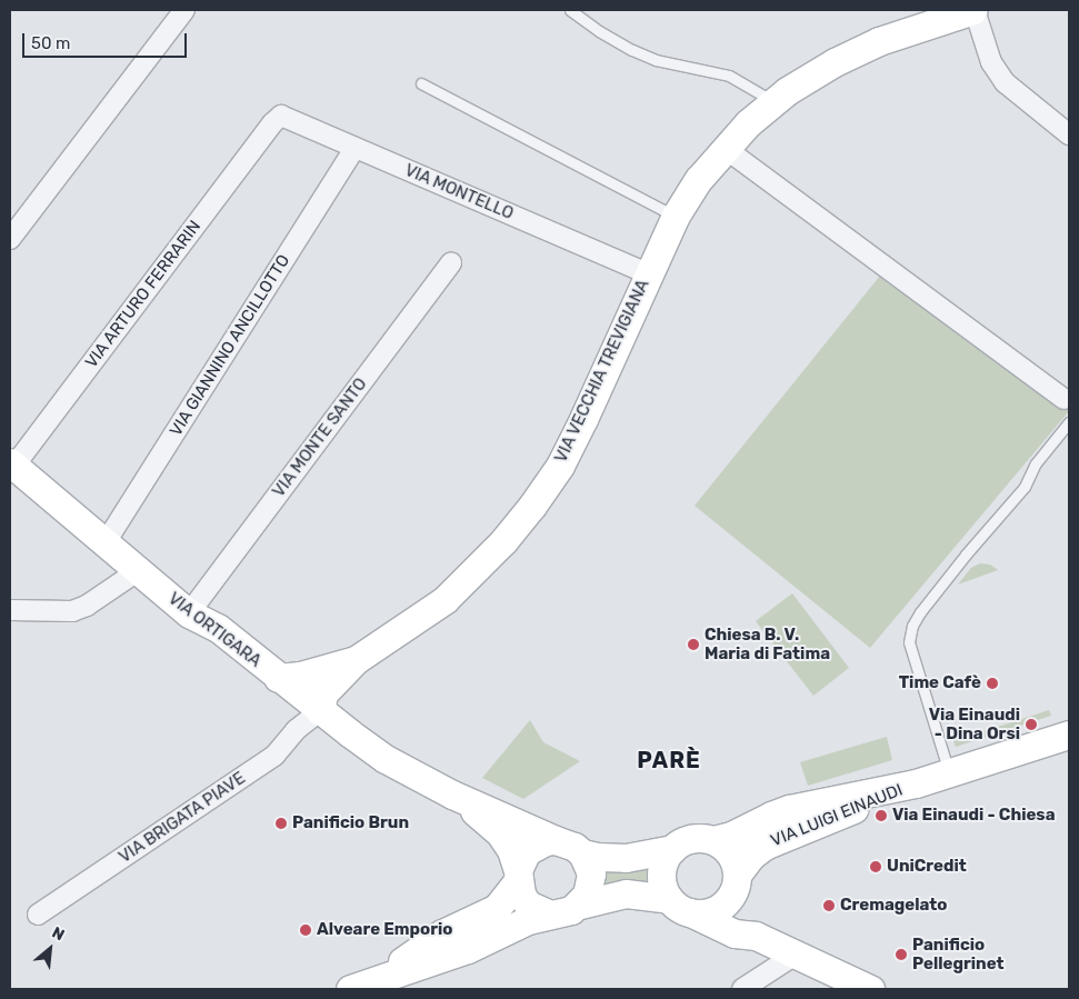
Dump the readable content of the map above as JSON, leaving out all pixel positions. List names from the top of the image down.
{
  "streets": {
    "street": [
      "VIA MONTELLO",
      "VIA ARTURO FERRARIN",
      "VIA GIANNINO ANCILLOTTO",
      "VIA VECCHIA TREVIGIANA",
      "VIA MONTE SANTO",
      "VIA ORTIGARA",
      "VIA LUIGI EINAUDI",
      "VIA BRIGATA PIAVE"
    ]
  },
  "crossings": [
    ["VIA MONTELLO", "VIA ARTURO FERRARIN"],
    ["VIA MONTELLO", "VIA GIANNINO ANCILLOTTO"],
    ["VIA MONTELLO", "VIA VECCHIA TREVIGIANA"],
    ["VIA ARTURO FERRARIN", "VIA ORTIGARA"],
    ["VIA GIANNINO ANCILLOTTO", "VIA ORTIGARA"],
    ["VIA VECCHIA TREVIGIANA", "VIA ORTIGARA"],
    ["VIA VECCHIA TREVIGIANA", "VIA BRIGATA PIAVE"],
    ["VIA MONTE SANTO", "VIA ORTIGARA"],
    ["VIA ORTIGARA", "VIA LUIGI EINAUDI"],
    ["VIA ORTIGARA", "VIA BRIGATA PIAVE"]
  ],
  "districts": ["PARÈ"],
  "places": [
    "Chiesa B. V. Maria di Fatima",
    "Time Cafè",
    "Via Einaudi - Dina Orsi",
    "Via Einaudi - Chiesa",
    "Panificio Brun",
    "UniCredit",
    "Cremagelato",
    "Alveare Emporio",
    "Panificio Pellegrinet"
  ],
  "scale_bar": "50 m",
  "north": "top right"
}
